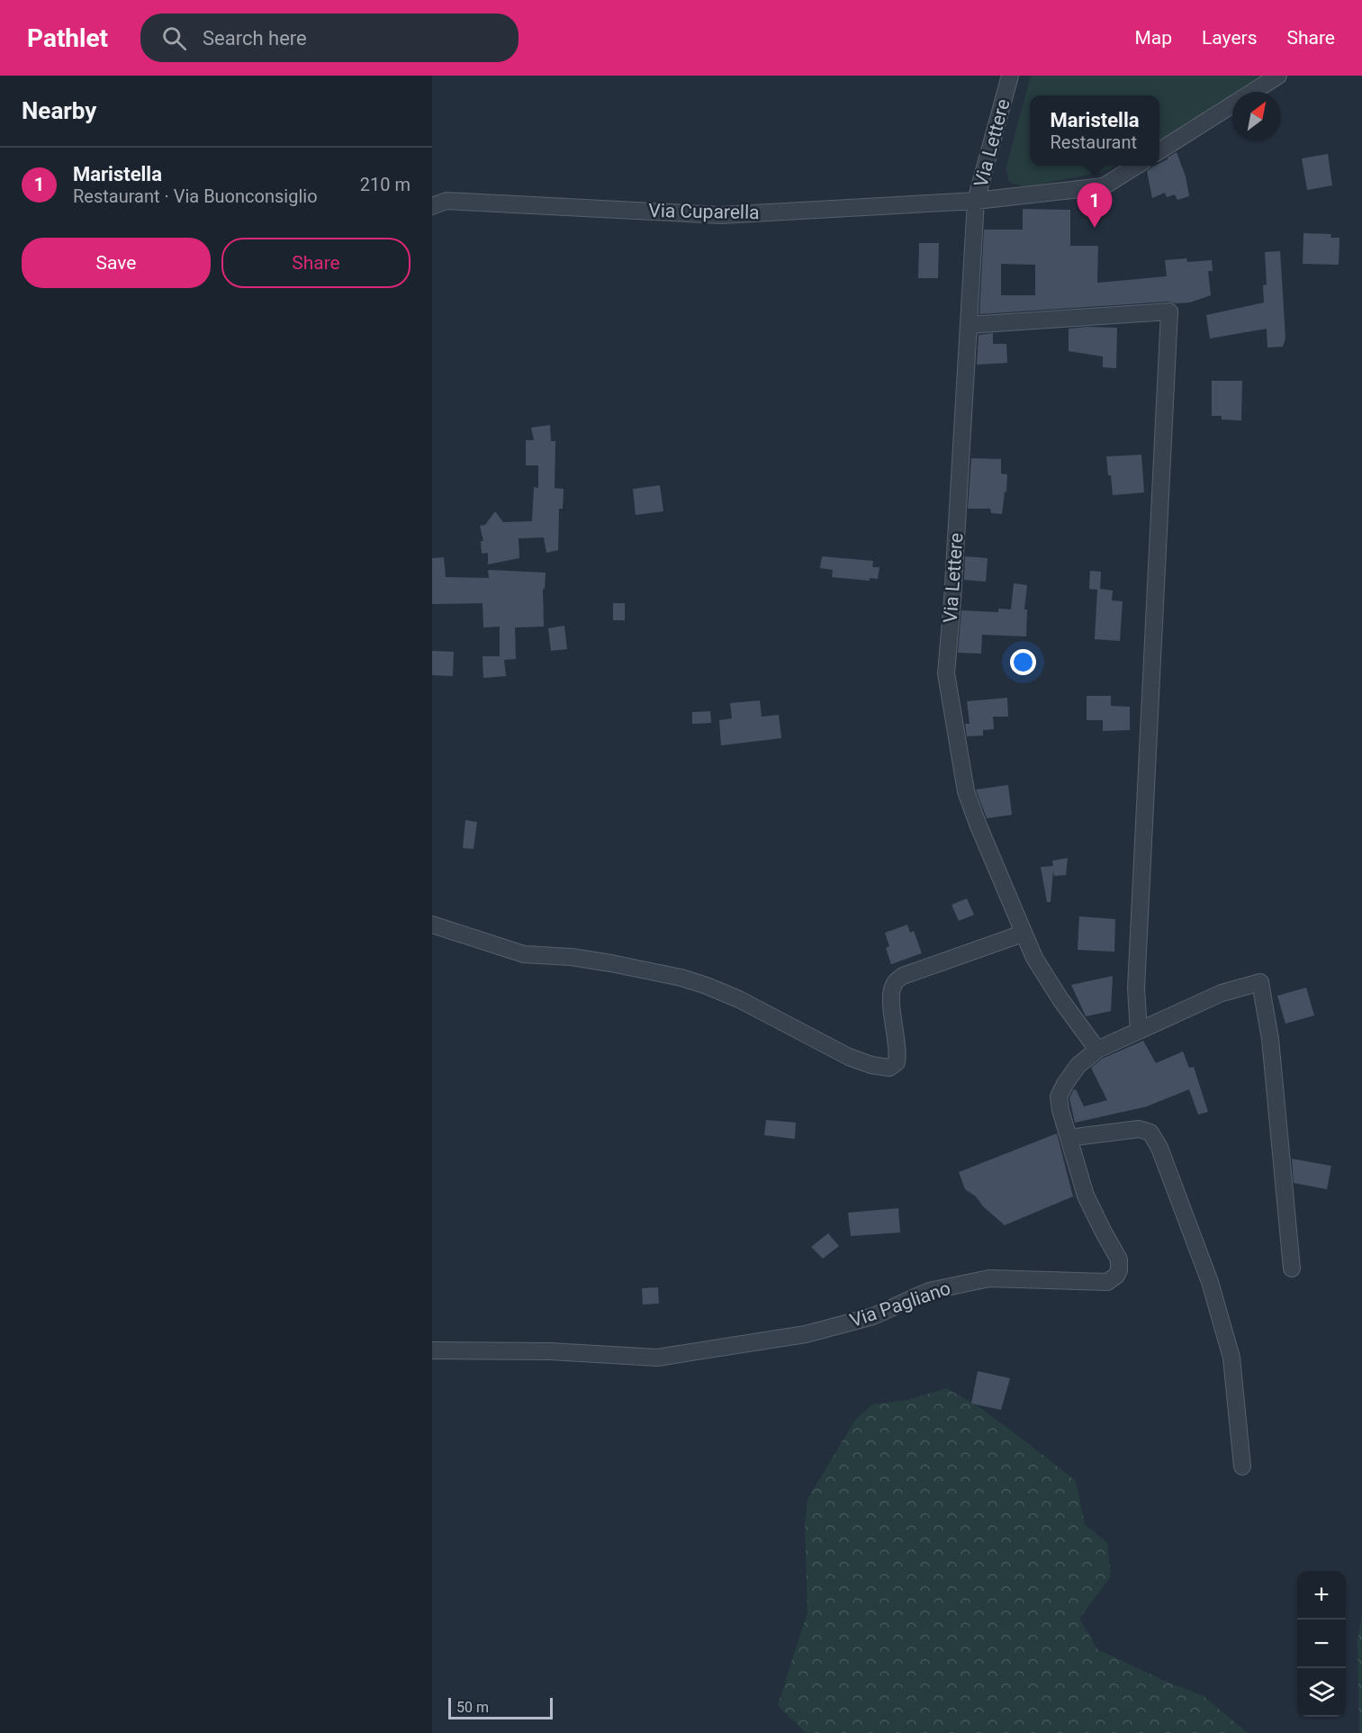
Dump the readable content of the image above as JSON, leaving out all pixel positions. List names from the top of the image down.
{
  "streets": {
    "street": ["Via Lettere", "Via Cuparella", "Via Pagliano"]
  },
  "crossings": [
    ["Via Lettere", "Via Cuparella"],
    ["Via Lettere", "Via Pagliano"]
  ],
  "scale_bar": "50 m",
  "north": "top right",
  "page": {
    "header": "Pathlet",
    "search": "Search here",
    "nav": ["Map", "Layers", "Share"],
    "heading": "Nearby",
    "popup": ["Maristella", "Restaurant"],
    "list": [
      {
        "mark": "1",
        "name": "Maristella",
        "note": "Restaurant · Via Buonconsiglio",
        "value": "210 m"
      }
    ],
    "pins": "1",
    "buttons": ["Save", "Share"],
    "map_buttons": ["+", "−"],
    "scale": "50 m"
  }
}
